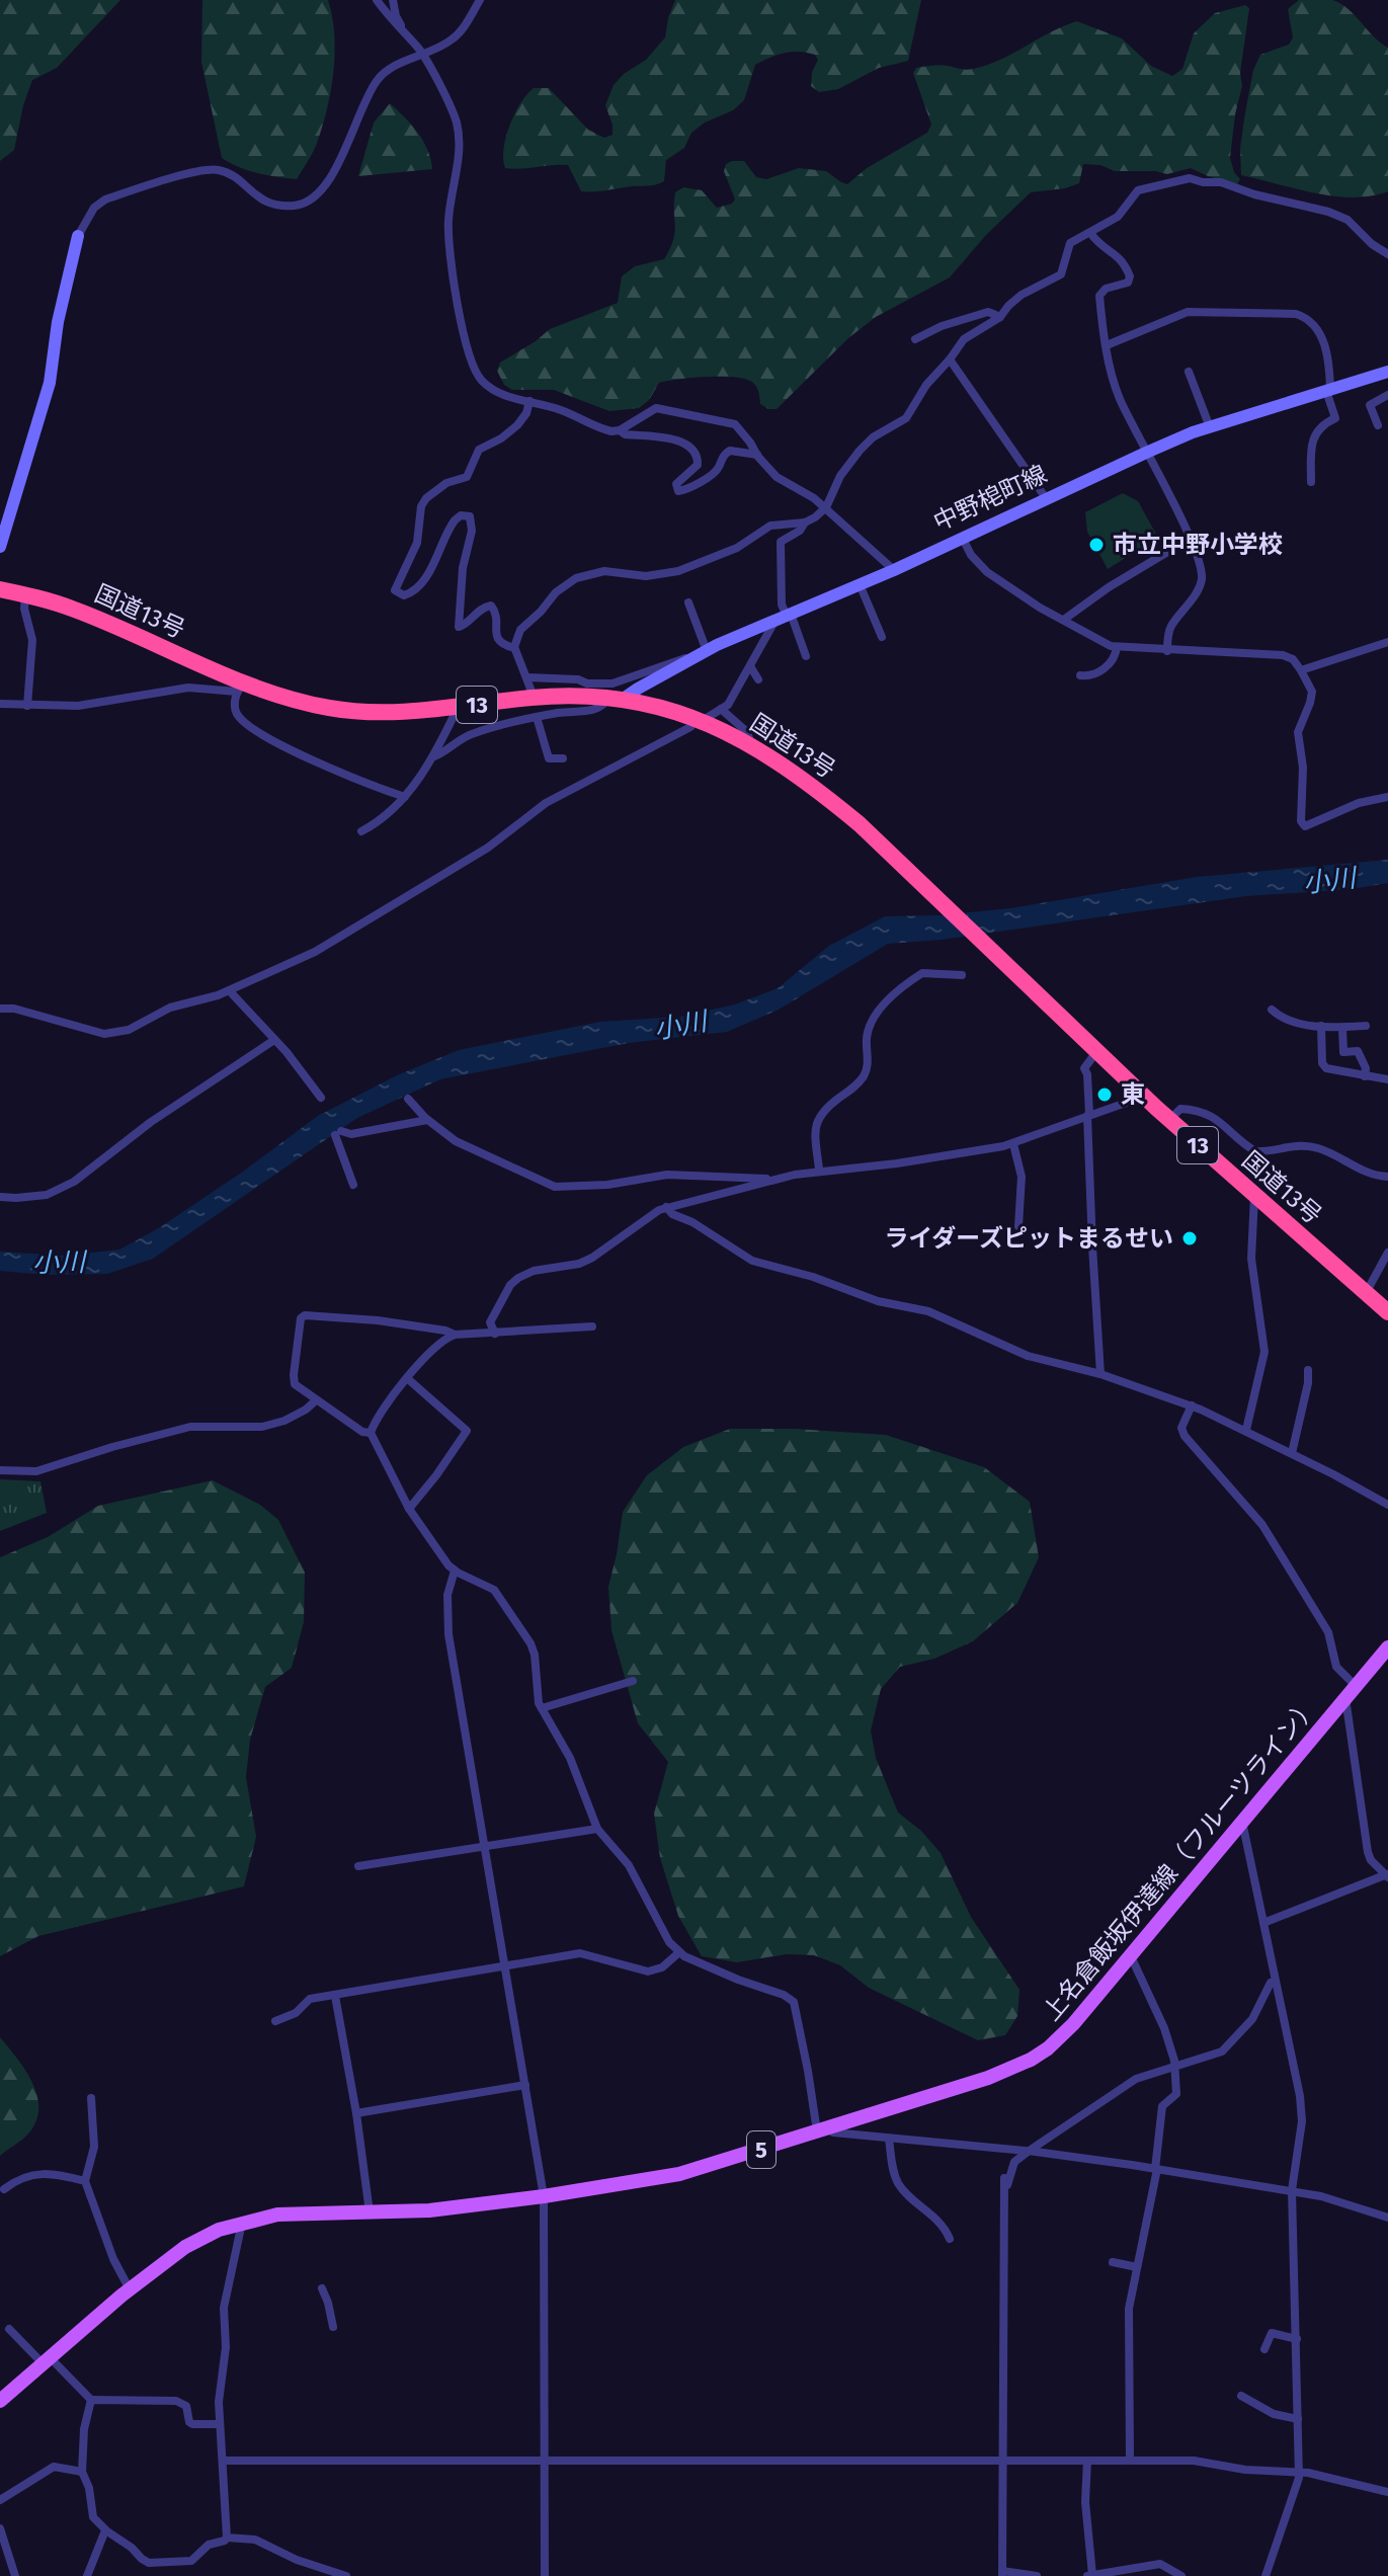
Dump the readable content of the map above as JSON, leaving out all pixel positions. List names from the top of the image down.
{
  "streets": {
    "highway": ["国道13号", "13"],
    "main road": ["中野梍町線", "上名倉飯坂伊達線（フルーツライン）", "5"]
  },
  "crossings": [
    ["中野梍町線", "国道13号"]
  ],
  "water": ["小川"],
  "places": ["市立中野小学校", "東", "ライダーズピットまるせい"]
}
